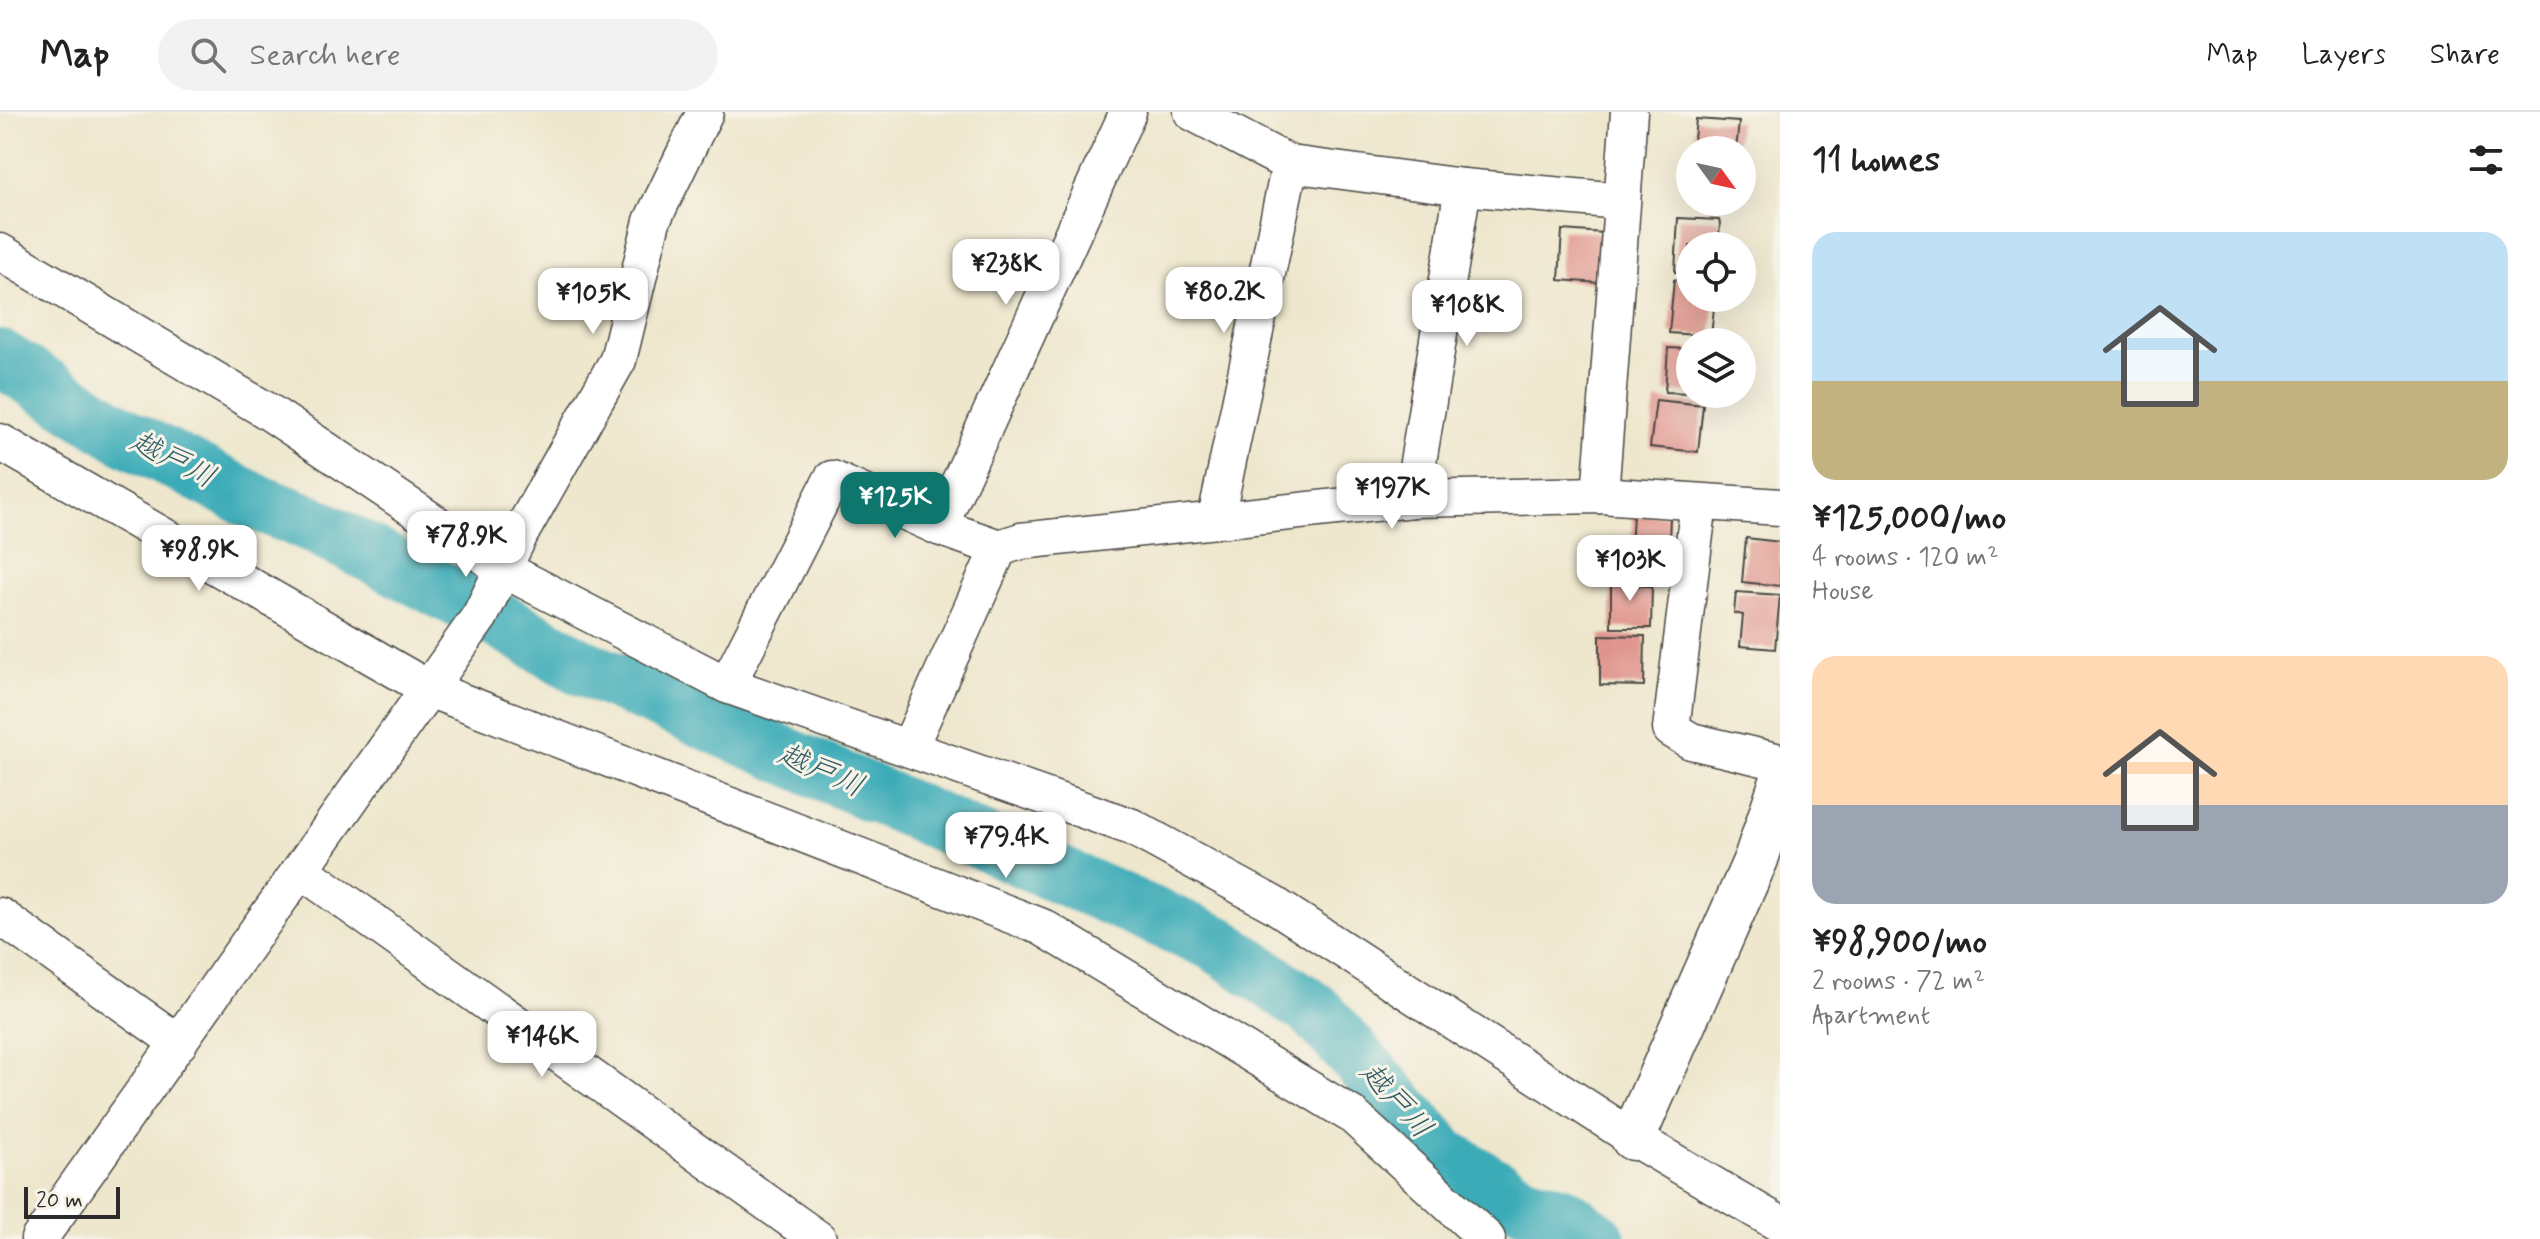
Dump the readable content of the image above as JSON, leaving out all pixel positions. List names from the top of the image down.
{
  "water": ["越戸川"],
  "scale_bar": "20 m",
  "north": "bottom right",
  "page": {
    "header": "Map",
    "search": "Search here",
    "nav": ["Map", "Layers", "Share"],
    "heading": "11 homes",
    "list": [
      {
        "name": "¥125,000/mo",
        "note": "4 rooms · 120 m² · House"
      },
      {
        "name": "¥98,900/mo",
        "note": "2 rooms · 72 m² · Apartment"
      }
    ],
    "price": [
      "¥238K",
      "¥80.2K",
      "¥105K",
      "¥108K",
      "¥197K",
      "¥125K",
      "¥78.9K",
      "¥98.9K",
      "¥103K",
      "¥79.4K",
      "¥146K"
    ],
    "scale": "20 m"
  }
}
